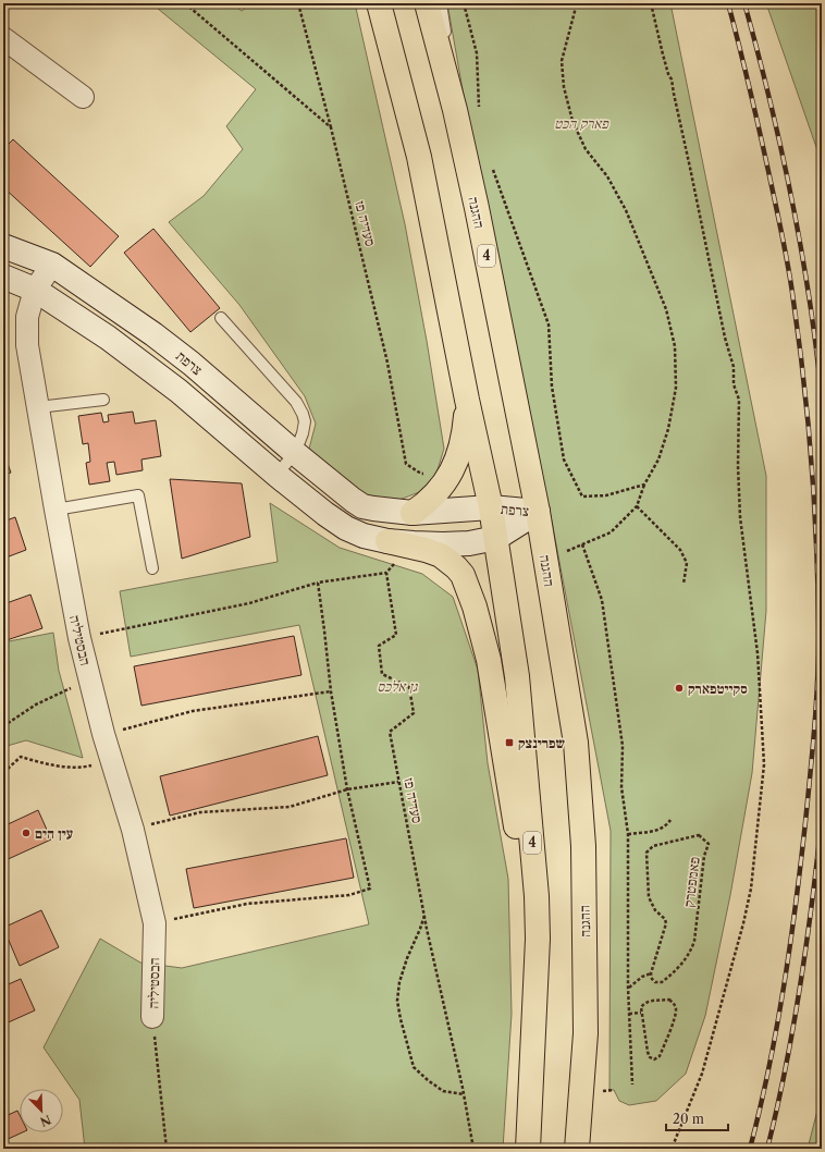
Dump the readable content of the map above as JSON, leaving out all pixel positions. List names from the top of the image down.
{
  "streets": {
    "highway": ["ההגנה", "4"],
    "street": ["צרפת", "הבסטיליה"],
    "path": ["סעדיה פז", "פאמפטרק"]
  },
  "crossings": [
    ["ההגנה", "צרפת"],
    ["4", "צרפת"],
    ["צרפת", "הבסטיליה"]
  ],
  "parks": ["פארק הכט", "גן אלכס"],
  "places": {
    "other": ["סקייטפארק", "עין הים"],
    "transit": ["שפרינצק"]
  },
  "scale_bar": "20 m",
  "north": "bottom right"
}
